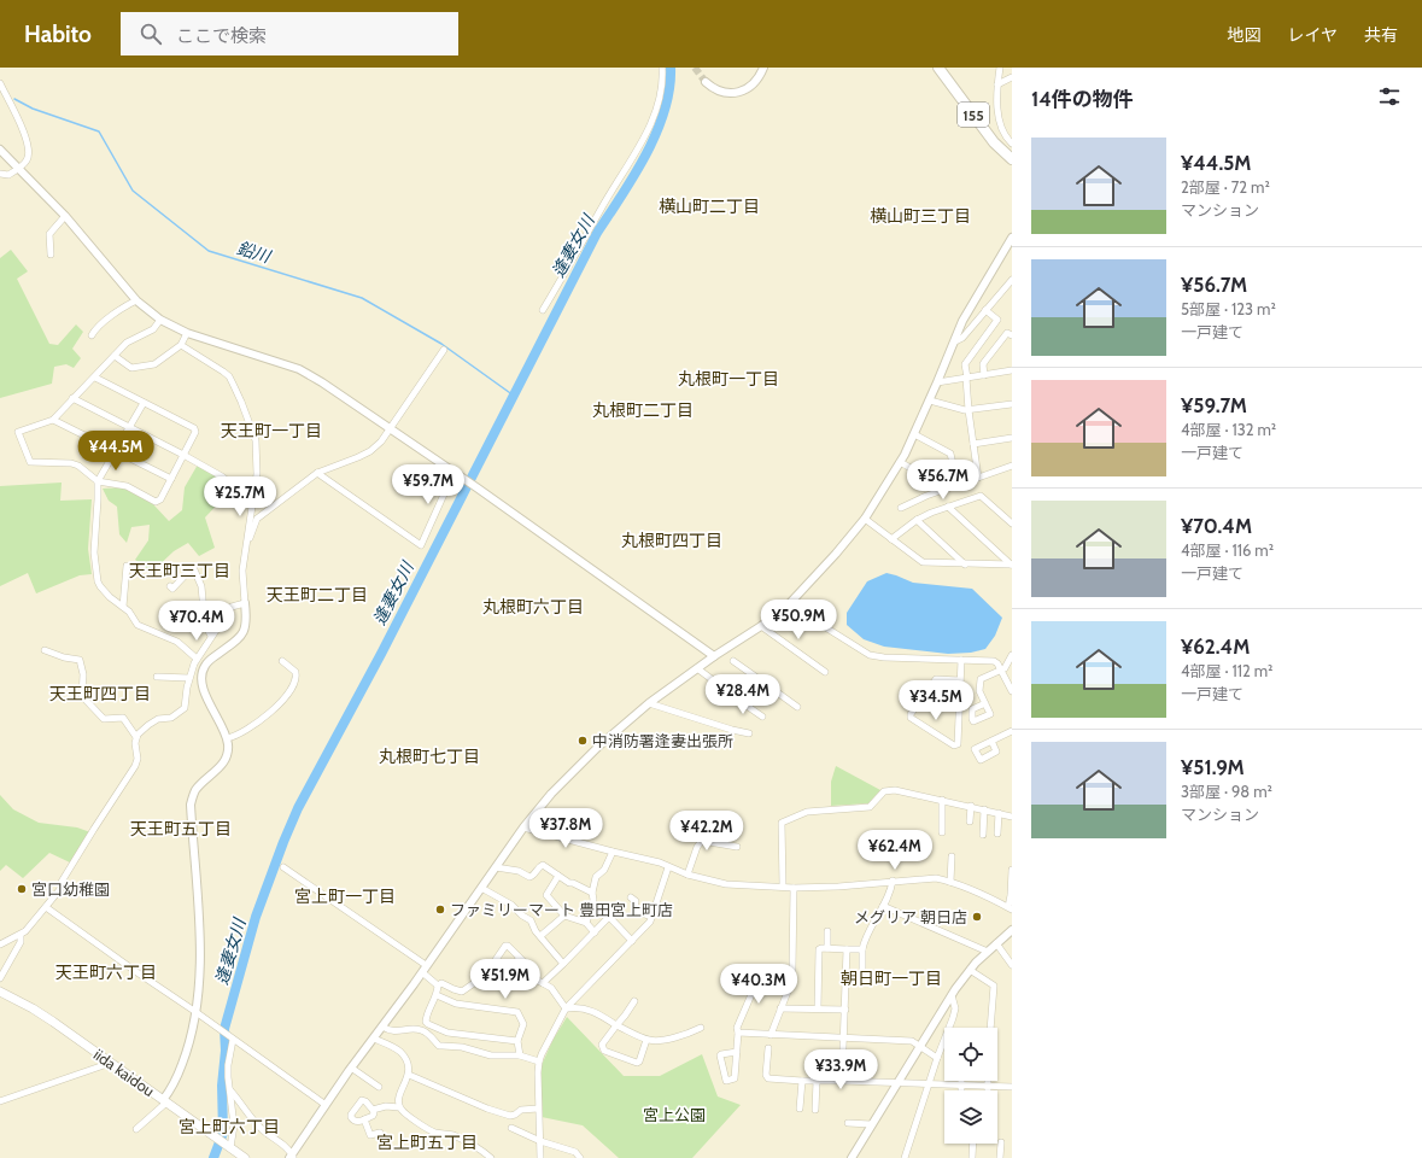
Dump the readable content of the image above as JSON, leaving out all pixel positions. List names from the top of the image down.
{
  "streets": {
    "highway": ["155"],
    "main road": ["iida kaidou"]
  },
  "districts": [
    "横山町二丁目",
    "横山町三丁目",
    "丸根町一丁目",
    "丸根町二丁目",
    "天王町一丁目",
    "丸根町四丁目",
    "天王町三丁目",
    "天王町二丁目",
    "丸根町六丁目",
    "天王町四丁目",
    "丸根町七丁目",
    "天王町五丁目",
    "宮上町一丁目",
    "天王町六丁目",
    "朝日町一丁目",
    "宮上町六丁目",
    "宮上町五丁目"
  ],
  "water": ["逢妻女川", "鉛川"],
  "parks": ["宮上公園"],
  "places": [
    "中消防署逢妻出張所",
    "宮口幼稚園",
    "ファミリーマート 豊田宮上町店",
    "メグリア 朝日店"
  ],
  "page": {
    "header": "Habito",
    "search": "ここで検索",
    "nav": ["地図", "レイヤ", "共有"],
    "heading": "14件の物件",
    "list": [
      {
        "name": "¥44.5M",
        "note": "2部屋 · 72 m² · マンション"
      },
      {
        "name": "¥56.7M",
        "note": "5部屋 · 123 m² · 一戸建て"
      },
      {
        "name": "¥59.7M",
        "note": "4部屋 · 132 m² · 一戸建て"
      },
      {
        "name": "¥70.4M",
        "note": "4部屋 · 116 m² · 一戸建て"
      },
      {
        "name": "¥62.4M",
        "note": "4部屋 · 112 m² · 一戸建て"
      },
      {
        "name": "¥51.9M",
        "note": "3部屋 · 98 m² · マンション"
      }
    ],
    "price": [
      "¥44.5M",
      "¥56.7M",
      "¥59.7M",
      "¥25.7M",
      "¥50.9M",
      "¥70.4M",
      "¥28.4M",
      "¥34.5M",
      "¥37.8M",
      "¥42.2M",
      "¥62.4M",
      "¥51.9M",
      "¥40.3M",
      "¥33.9M"
    ]
  }
}
